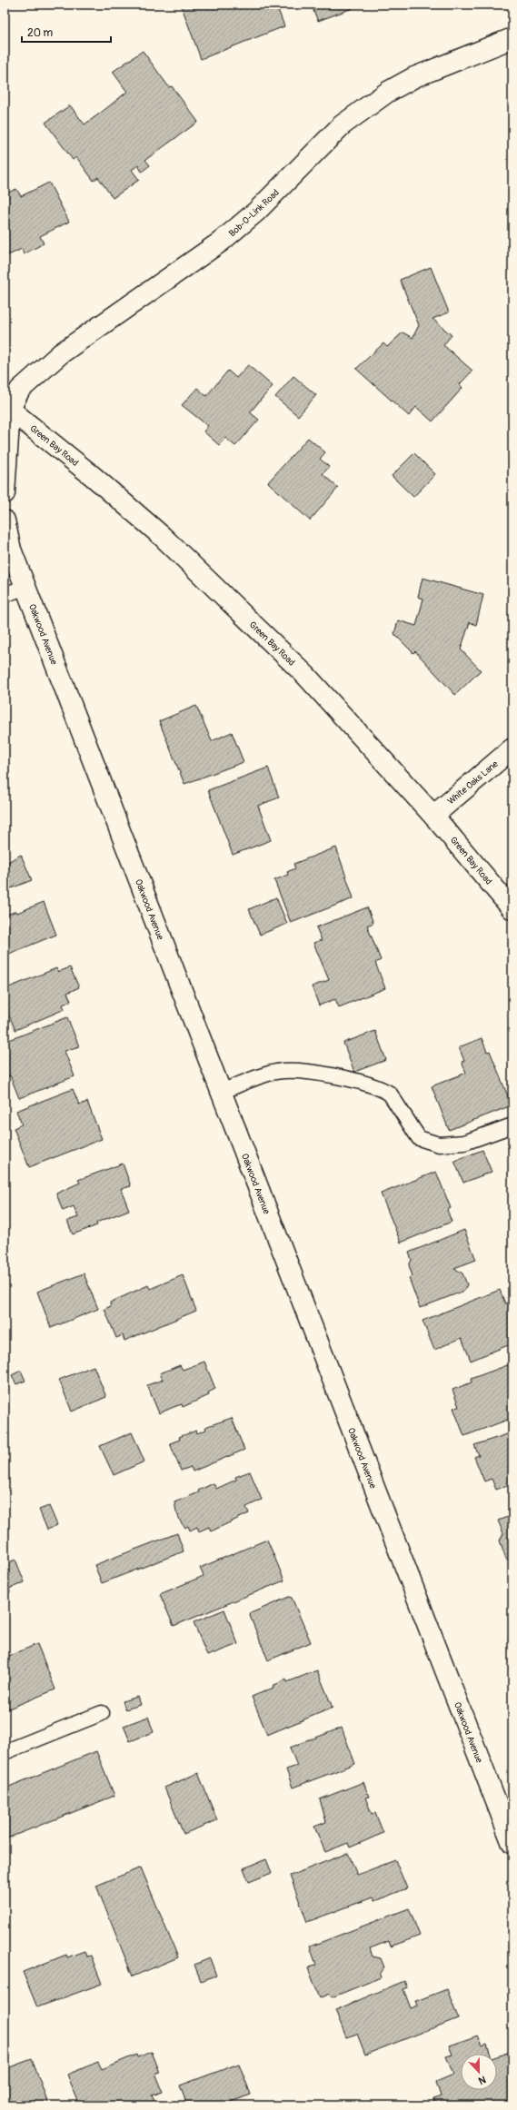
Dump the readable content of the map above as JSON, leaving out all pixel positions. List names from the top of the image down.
{
  "streets": {
    "street": [
      "Bob-O-Link Road",
      "Green Bay Road",
      "Oakwood Avenue",
      "White Oaks Lane"
    ]
  },
  "crossings": [
    ["Bob-O-Link Road", "Green Bay Road"],
    ["Green Bay Road", "White Oaks Lane"]
  ],
  "scale_bar": "20 m",
  "north": "bottom"
}
